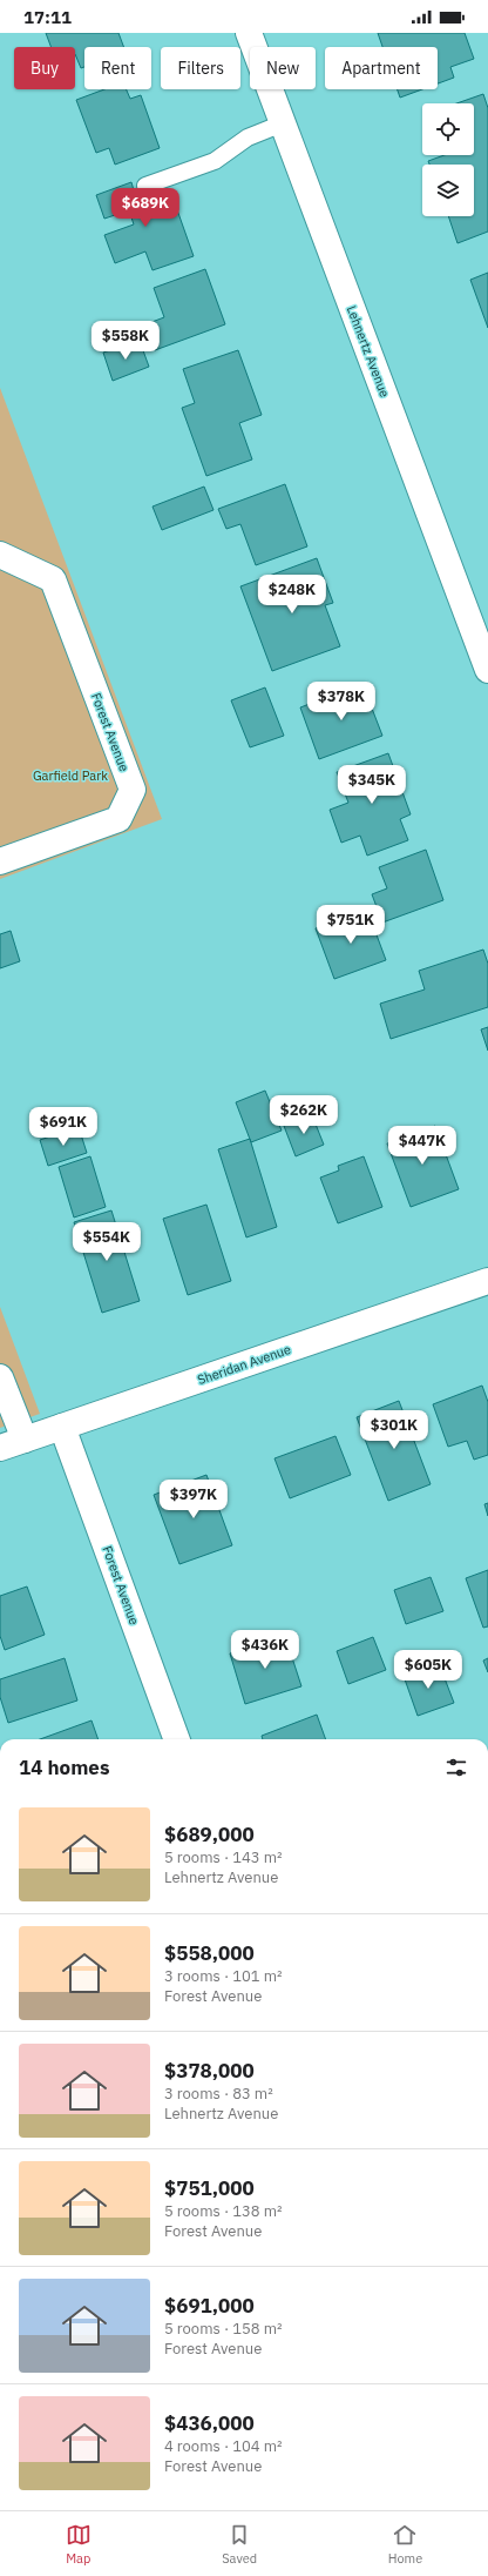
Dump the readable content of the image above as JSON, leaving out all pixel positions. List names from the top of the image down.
{
  "streets": {
    "street": ["Lehnertz Avenue", "Forest Avenue", "Sheridan Avenue"]
  },
  "crossings": [
    ["Forest Avenue", "Sheridan Avenue"]
  ],
  "parks": ["Garfield Park"],
  "page": {
    "status": "17:11",
    "chip": [
      "Buy",
      "Rent",
      "Filters",
      "New",
      "Apartment"
    ],
    "price": [
      "$689K",
      "$558K",
      "$248K",
      "$378K",
      "$345K",
      "$751K",
      "$262K",
      "$691K",
      "$447K",
      "$554K",
      "$301K",
      "$397K",
      "$436K",
      "$605K"
    ],
    "heading": "14 homes",
    "list": [
      {
        "name": "$689,000",
        "note": "5 rooms · 143 m² · Lehnertz Avenue"
      },
      {
        "name": "$558,000",
        "note": "3 rooms · 101 m² · Forest Avenue"
      },
      {
        "name": "$378,000",
        "note": "3 rooms · 83 m² · Lehnertz Avenue"
      },
      {
        "name": "$751,000",
        "note": "5 rooms · 138 m² · Forest Avenue"
      },
      {
        "name": "$691,000",
        "note": "5 rooms · 158 m² · Forest Avenue"
      },
      {
        "name": "$436,000",
        "note": "4 rooms · 104 m² · Forest Avenue"
      }
    ],
    "tabs": ["Map", "Saved", "Home"]
  }
}
